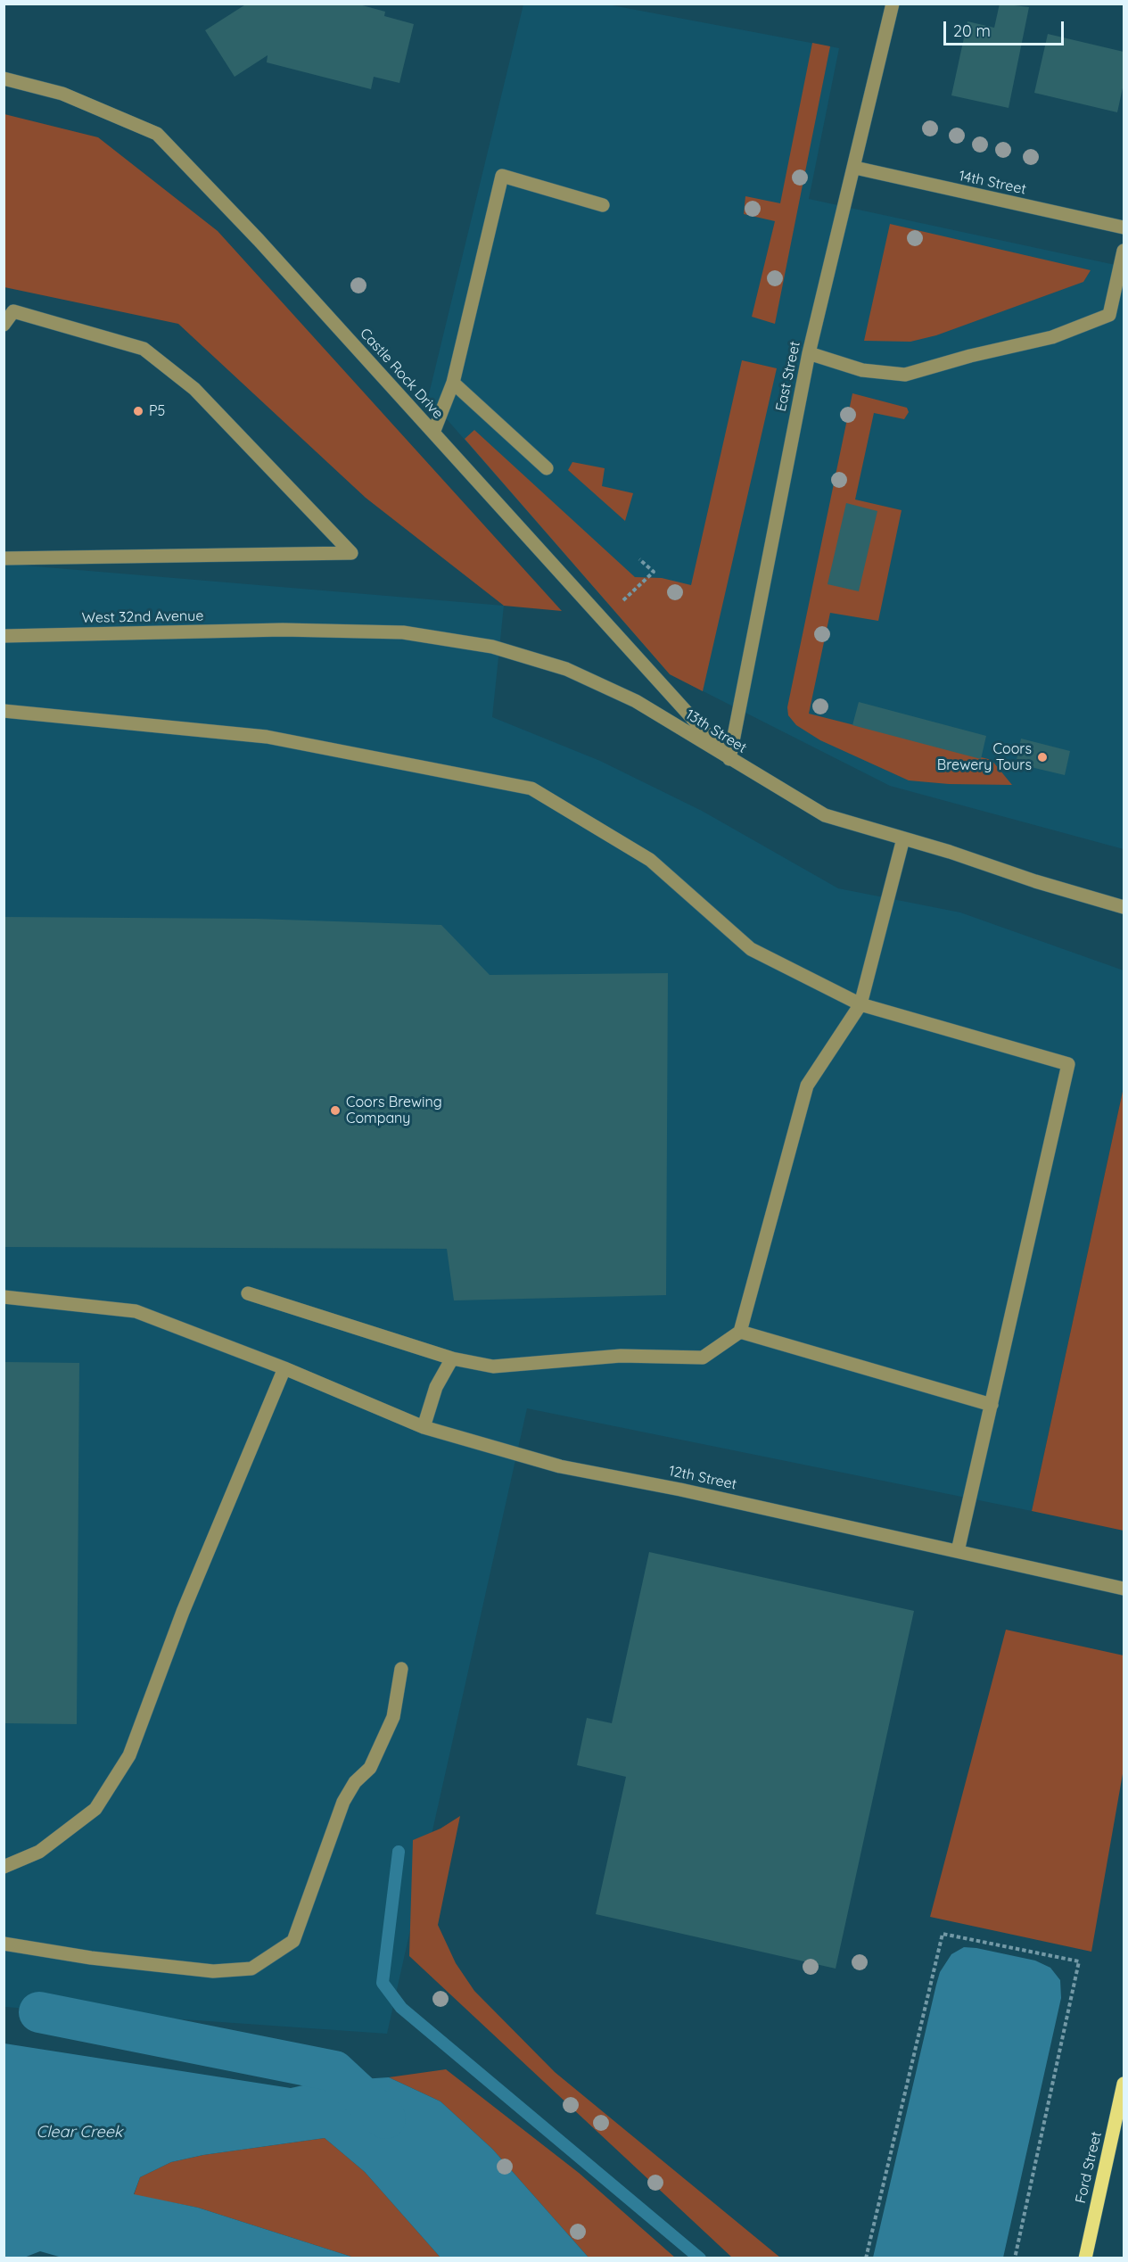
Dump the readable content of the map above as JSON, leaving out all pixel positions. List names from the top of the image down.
{
  "streets": {
    "main road": ["Ford Street"],
    "street": [
      "14th Street",
      "Castle Rock Drive",
      "East Street",
      "West 32nd Avenue",
      "13th Street",
      "12th Street"
    ]
  },
  "crossings": [
    ["14th Street", "East Street"],
    ["Castle Rock Drive", "East Street"],
    ["Castle Rock Drive", "13th Street"],
    ["East Street", "13th Street"],
    ["West 32nd Avenue", "13th Street"]
  ],
  "water": ["Clear Creek"],
  "places": ["P5", "Coors Brewery Tours", "Coors Brewing Company"],
  "scale_bar": "20 m"
}
